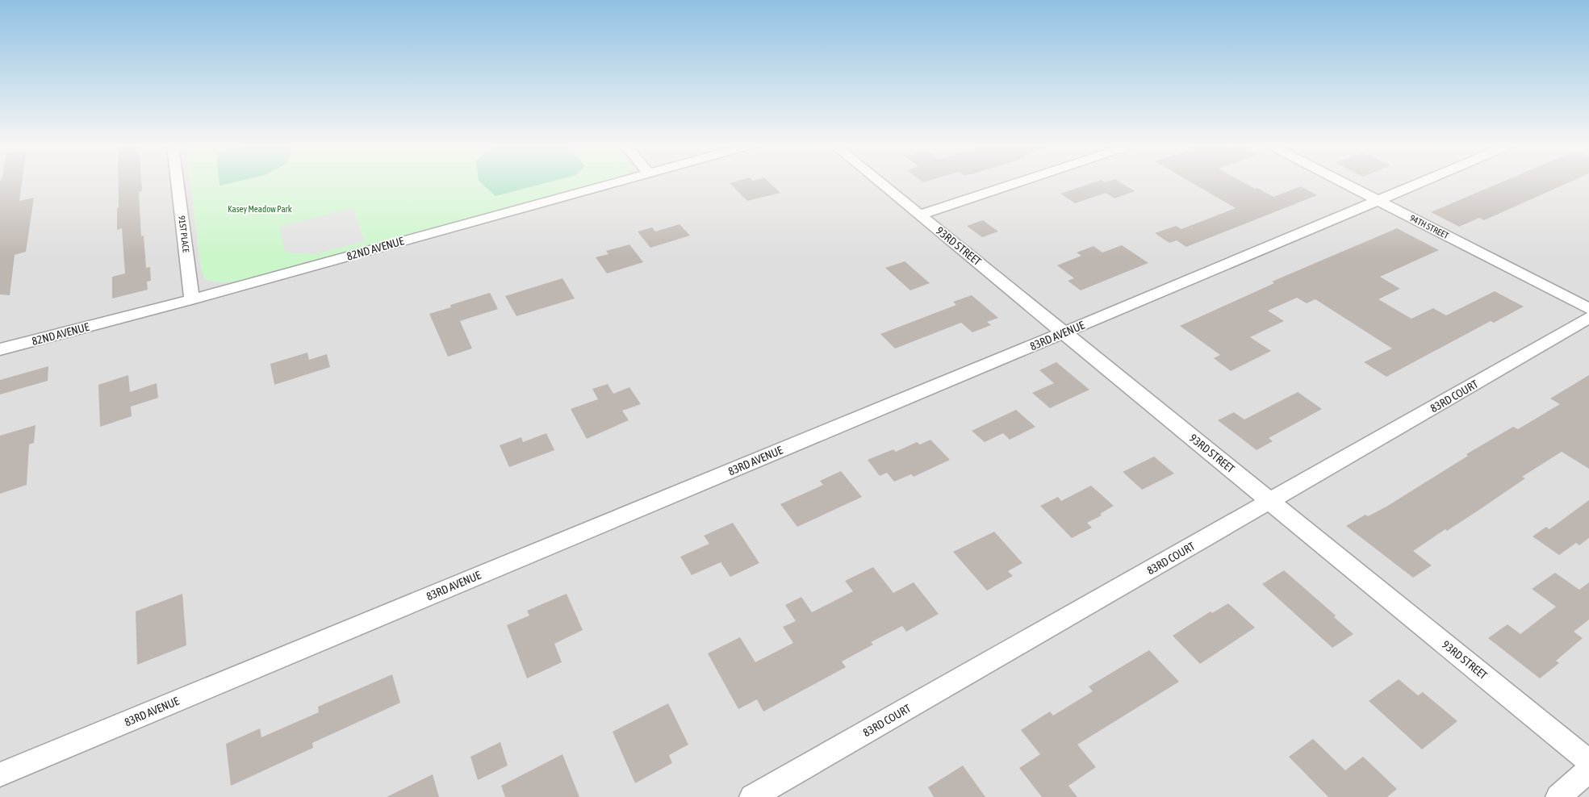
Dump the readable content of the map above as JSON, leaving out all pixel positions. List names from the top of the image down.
{
  "streets": {
    "street": [
      "94TH STREET",
      "91ST PLACE",
      "93RD STREET",
      "82ND AVENUE",
      "83RD AVENUE",
      "83RD COURT"
    ]
  },
  "crossings": [
    ["94TH STREET", "83RD AVENUE"],
    ["91ST PLACE", "82ND AVENUE"],
    ["93RD STREET", "83RD AVENUE"],
    ["93RD STREET", "83RD COURT"]
  ],
  "parks": ["Kasey Meadow Park"]
}
